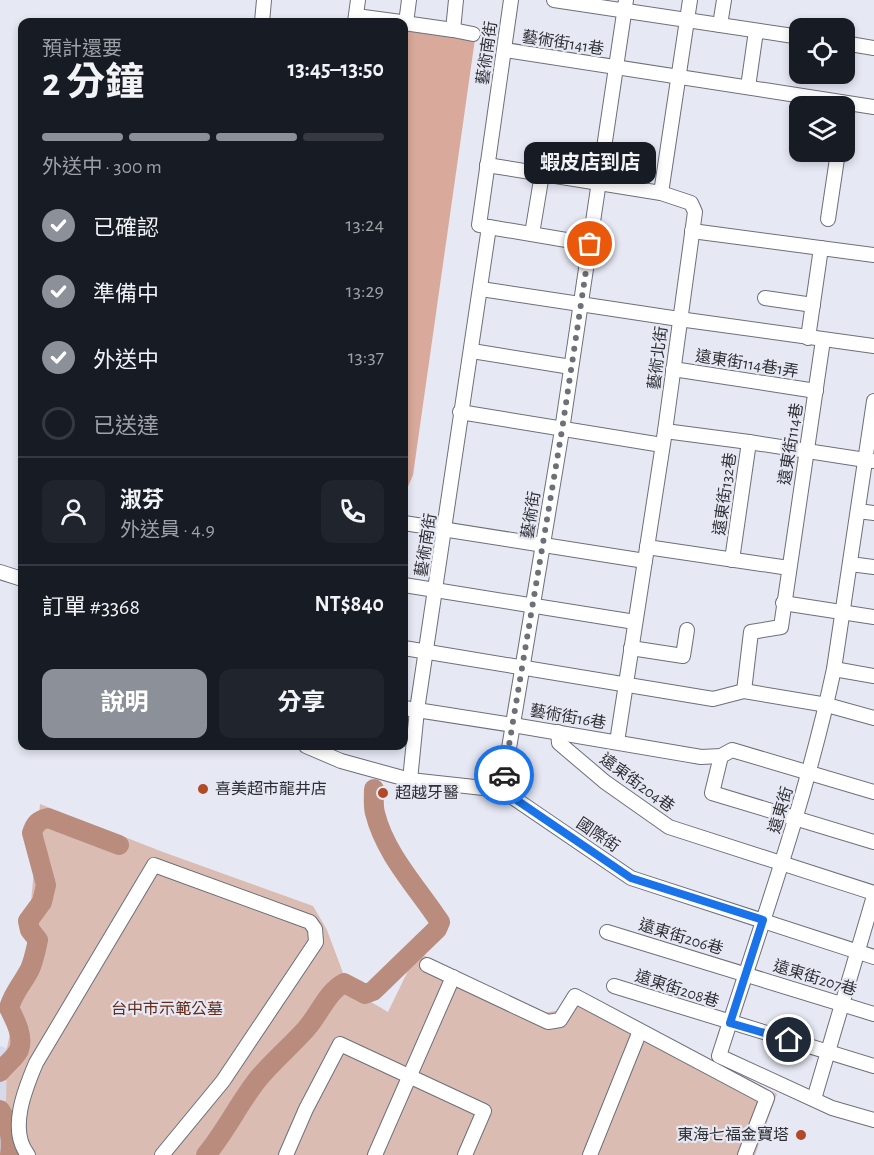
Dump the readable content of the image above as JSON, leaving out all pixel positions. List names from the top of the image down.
{
  "streets": {
    "street": [
      "藝術街141巷",
      "藝術南街",
      "藝術北街",
      "遠東街114巷1弄",
      "遠東街114巷",
      "遠東街132巷",
      "藝術街",
      "藝術街16巷",
      "遠東街204巷",
      "遠東街",
      "國際街",
      "遠東街206巷",
      "遠東街207巷",
      "遠東街208巷"
    ]
  },
  "crossings": [
    ["藝術街141巷", "藝術南街"],
    ["藝術街141巷", "藝術街"],
    ["藝術南街", "藝術街16巷"],
    ["藝術南街", "國際街"],
    ["藝術北街", "遠東街114巷1弄"],
    ["藝術北街", "藝術街16巷"],
    ["遠東街114巷1弄", "遠東街114巷"],
    ["遠東街114巷", "遠東街132巷"],
    ["遠東街132巷", "遠東街"],
    ["藝術街", "藝術街16巷"],
    ["藝術街", "國際街"],
    ["藝術街16巷", "遠東街204巷"],
    ["藝術街16巷", "遠東街"],
    ["遠東街204巷", "遠東街"],
    ["遠東街", "國際街"],
    ["遠東街", "遠東街206巷"],
    ["遠東街", "遠東街207巷"],
    ["遠東街", "遠東街208巷"],
    ["遠東街206巷", "遠東街207巷"]
  ],
  "parks": ["台中市示範公墓"],
  "places": [
    "蝦皮店到店",
    "喜美超市龍井店",
    "超越牙醫",
    "東海七福金寶塔"
  ],
  "page": {
    "heading": ["2 分鐘", "預計還要", "13:45–13:50"],
    "panel": [
      "淑芬",
      "外送員 · 4.9",
      "訂單 #3368",
      "NT$840"
    ],
    "bar": "外送中 · 300 m",
    "bubble": "蝦皮店到店",
    "list": [
      ["已確認", "13:24"],
      ["準備中", "13:29"],
      ["外送中", "13:37"],
      "已送達"
    ],
    "buttons": ["說明", "分享"]
  }
}
